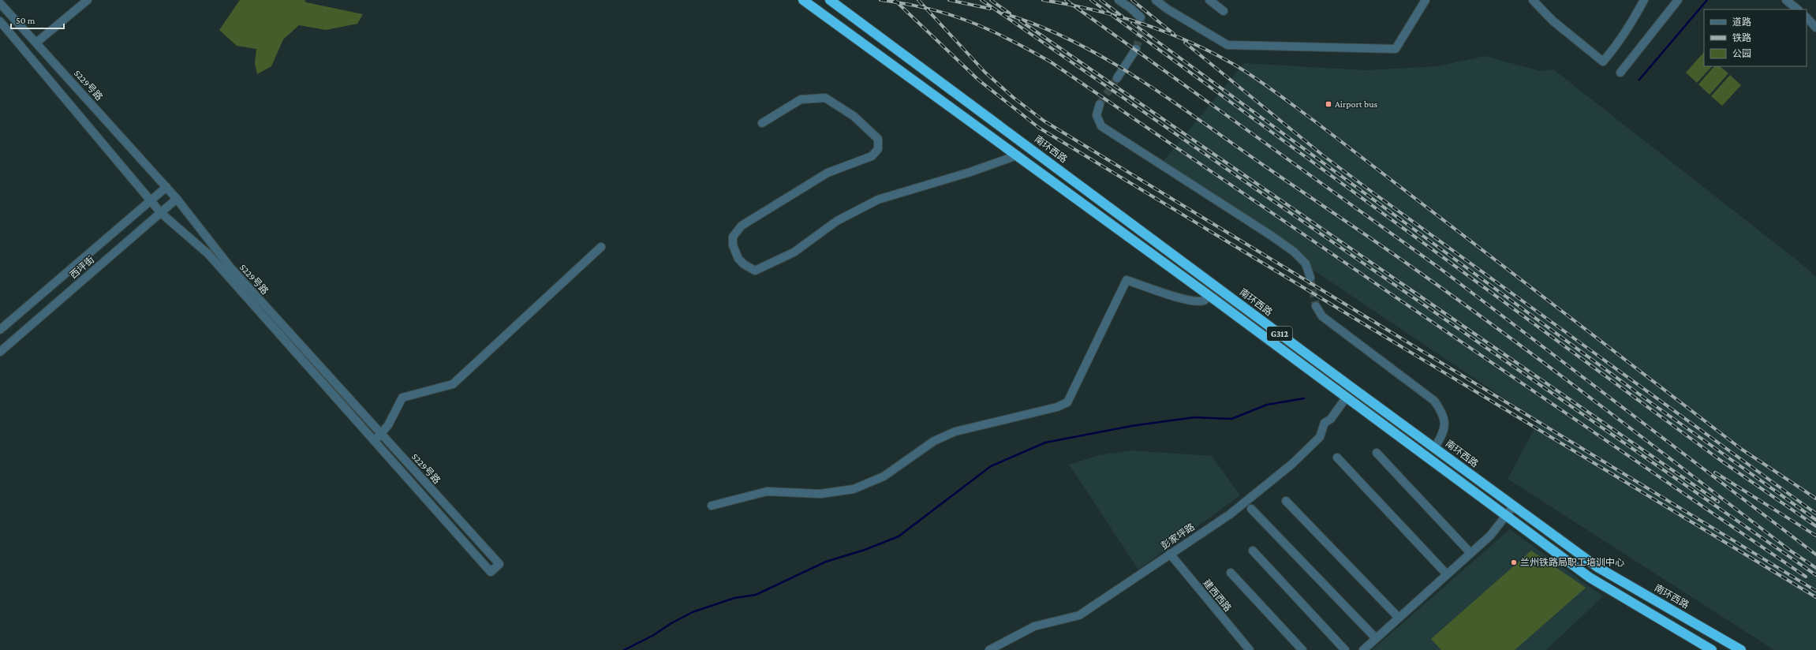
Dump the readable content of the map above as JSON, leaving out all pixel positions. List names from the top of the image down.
{
  "streets": {
    "highway": ["南环西路", "G312"],
    "street": [
      "S229号路",
      "西坪街",
      "彭家坪路",
      "建西西路"
    ]
  },
  "crossings": [
    ["S229号路", "西坪街"],
    ["G312", "彭家坪路"],
    ["彭家坪路", "建西西路"]
  ],
  "places": {
    "transit": ["Airport bus"],
    "other": ["兰州铁路局职工培训中心"]
  },
  "legend": ["道路", "铁路", "公园"],
  "scale_bar": "50 m"
}
